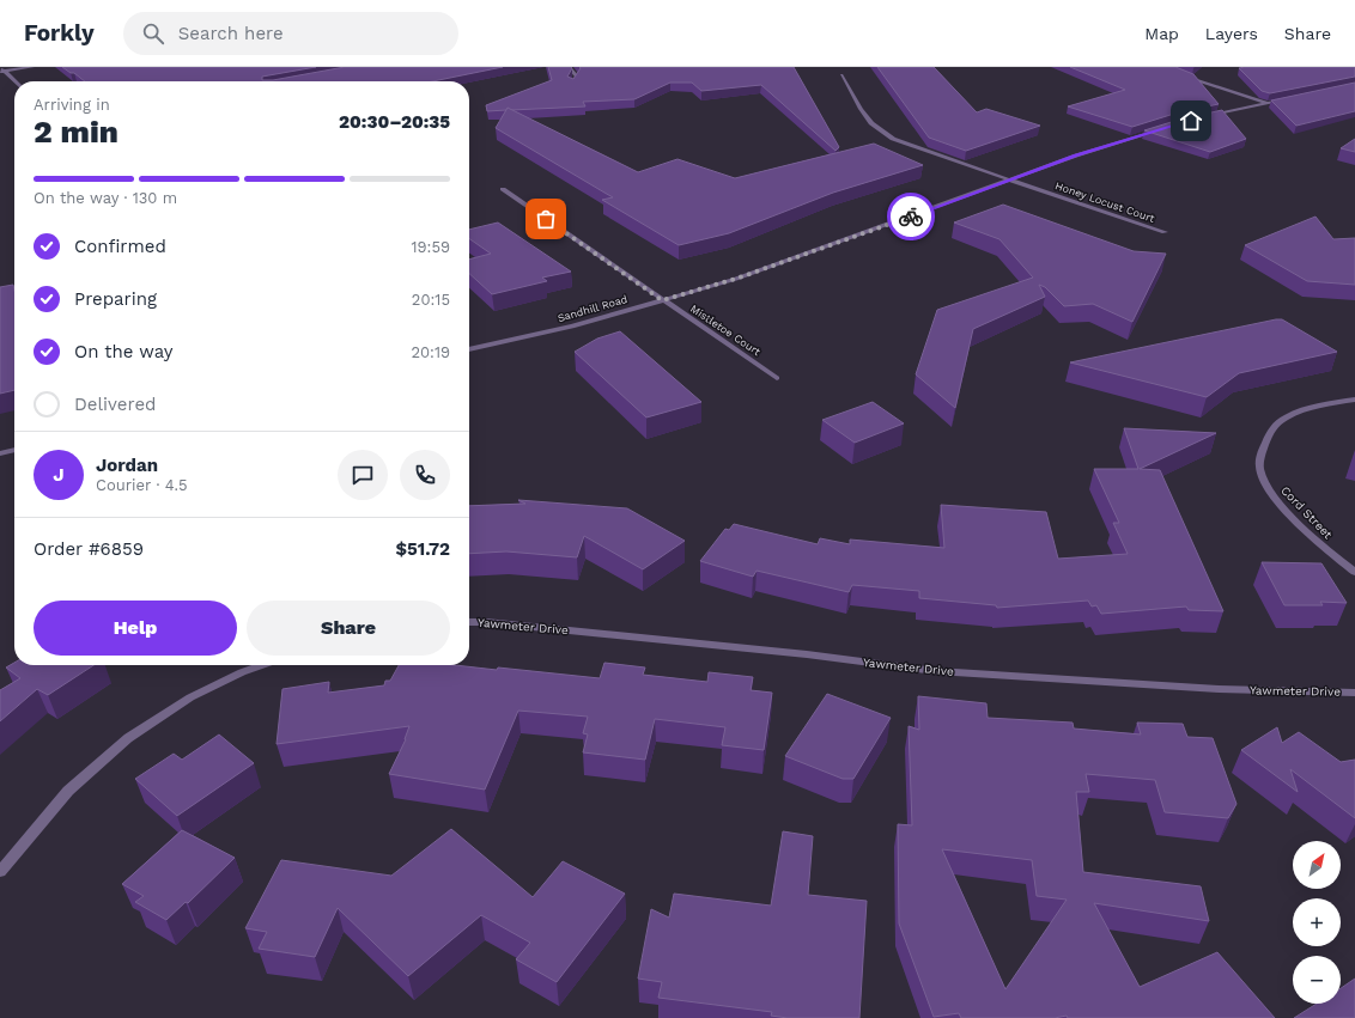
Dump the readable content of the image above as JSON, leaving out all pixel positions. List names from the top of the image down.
{
  "streets": {
    "street": [
      "Honey Locust Court",
      "Sandhill Road",
      "Mistletoe Court",
      "Cord Street",
      "Yawmeter Drive"
    ]
  },
  "crossings": [
    ["Honey Locust Court", "Sandhill Road"],
    ["Sandhill Road", "Mistletoe Court"]
  ],
  "north": "top right",
  "page": {
    "header": "Forkly",
    "search": "Search here",
    "nav": ["Map", "Layers", "Share"],
    "heading": ["2 min", "Arriving in", "20:30–20:35"],
    "panel": [
      "Jordan",
      "Courier · 4.5",
      "Order #6859",
      "$51.72"
    ],
    "bar": "On the way · 130 m",
    "list": [
      ["Confirmed", "19:59"],
      ["Preparing", "20:15"],
      ["On the way", "20:19"],
      "Delivered"
    ],
    "round": "J",
    "buttons": ["Help", "Share"],
    "map_buttons": ["+", "−"]
  }
}
